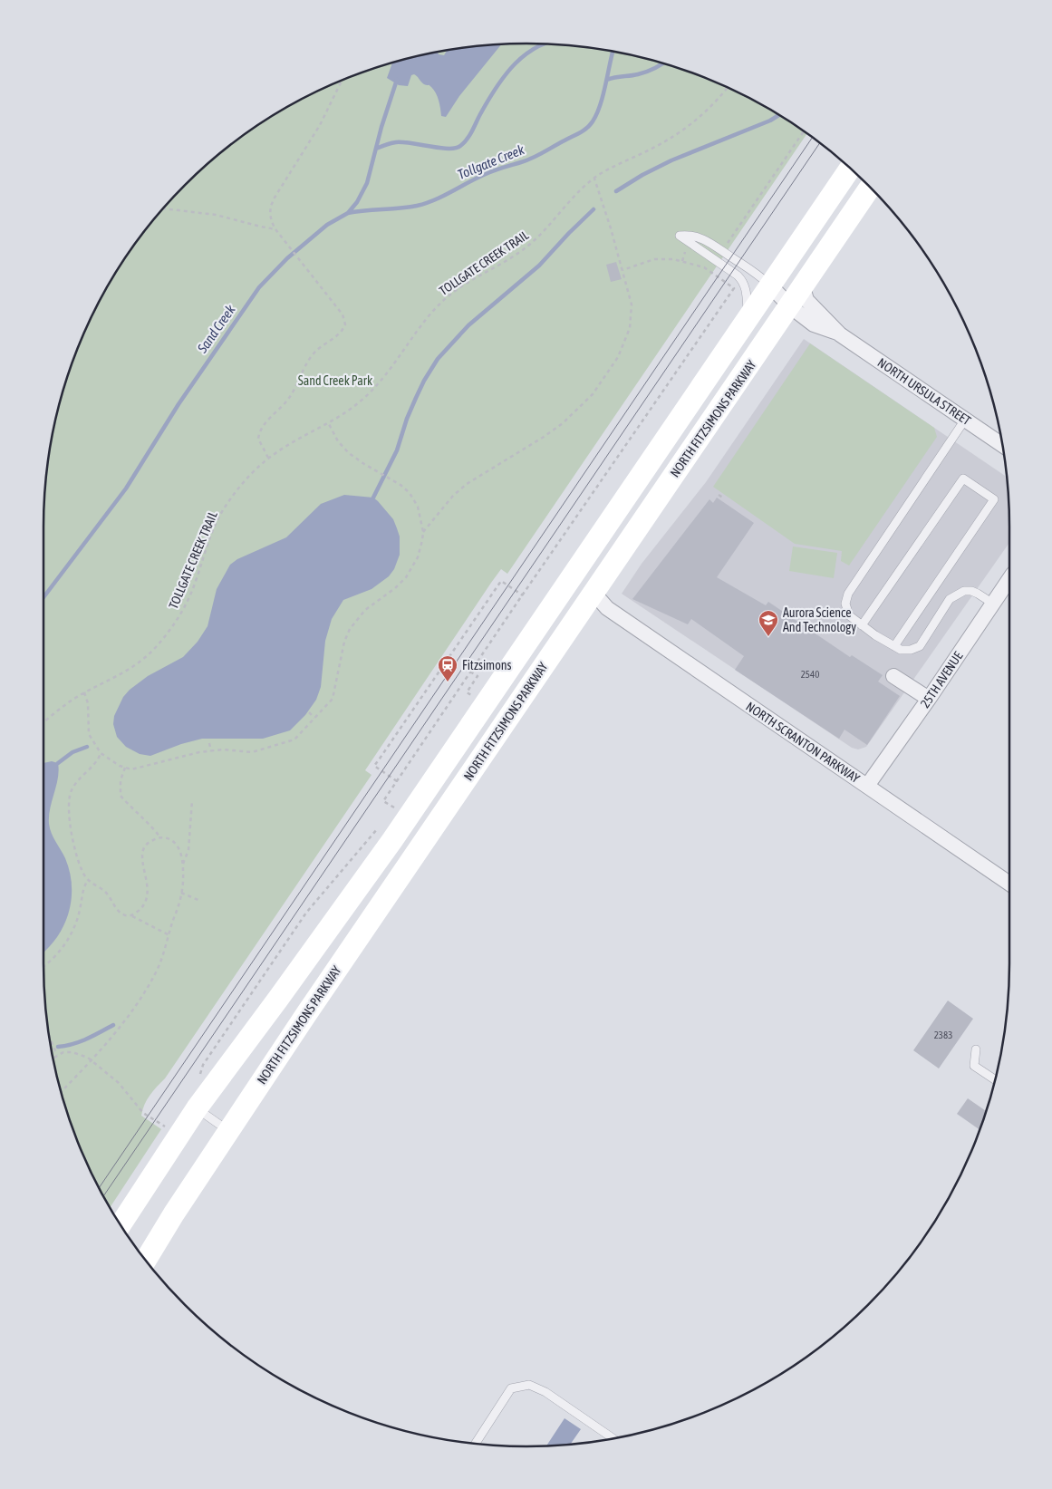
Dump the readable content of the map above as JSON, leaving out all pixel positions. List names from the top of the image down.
{
  "streets": {
    "main road": ["NORTH FITZSIMONS PARKWAY"],
    "street": ["NORTH URSULA STREET", "25TH AVENUE", "NORTH SCRANTON PARKWAY"],
    "path": ["TOLLGATE CREEK TRAIL"]
  },
  "crossings": [
    ["NORTH URSULA STREET", "NORTH FITZSIMONS PARKWAY"],
    ["NORTH FITZSIMONS PARKWAY", "NORTH SCRANTON PARKWAY"],
    ["25TH AVENUE", "NORTH SCRANTON PARKWAY"]
  ],
  "water": ["Tollgate Creek", "Sand Creek"],
  "parks": ["Sand Creek Park"],
  "places": {
    "school or university": ["Aurora Science And Technology"],
    "station": ["Fitzsimons"]
  },
  "house_numbers": ["2540", "2383"]
}
